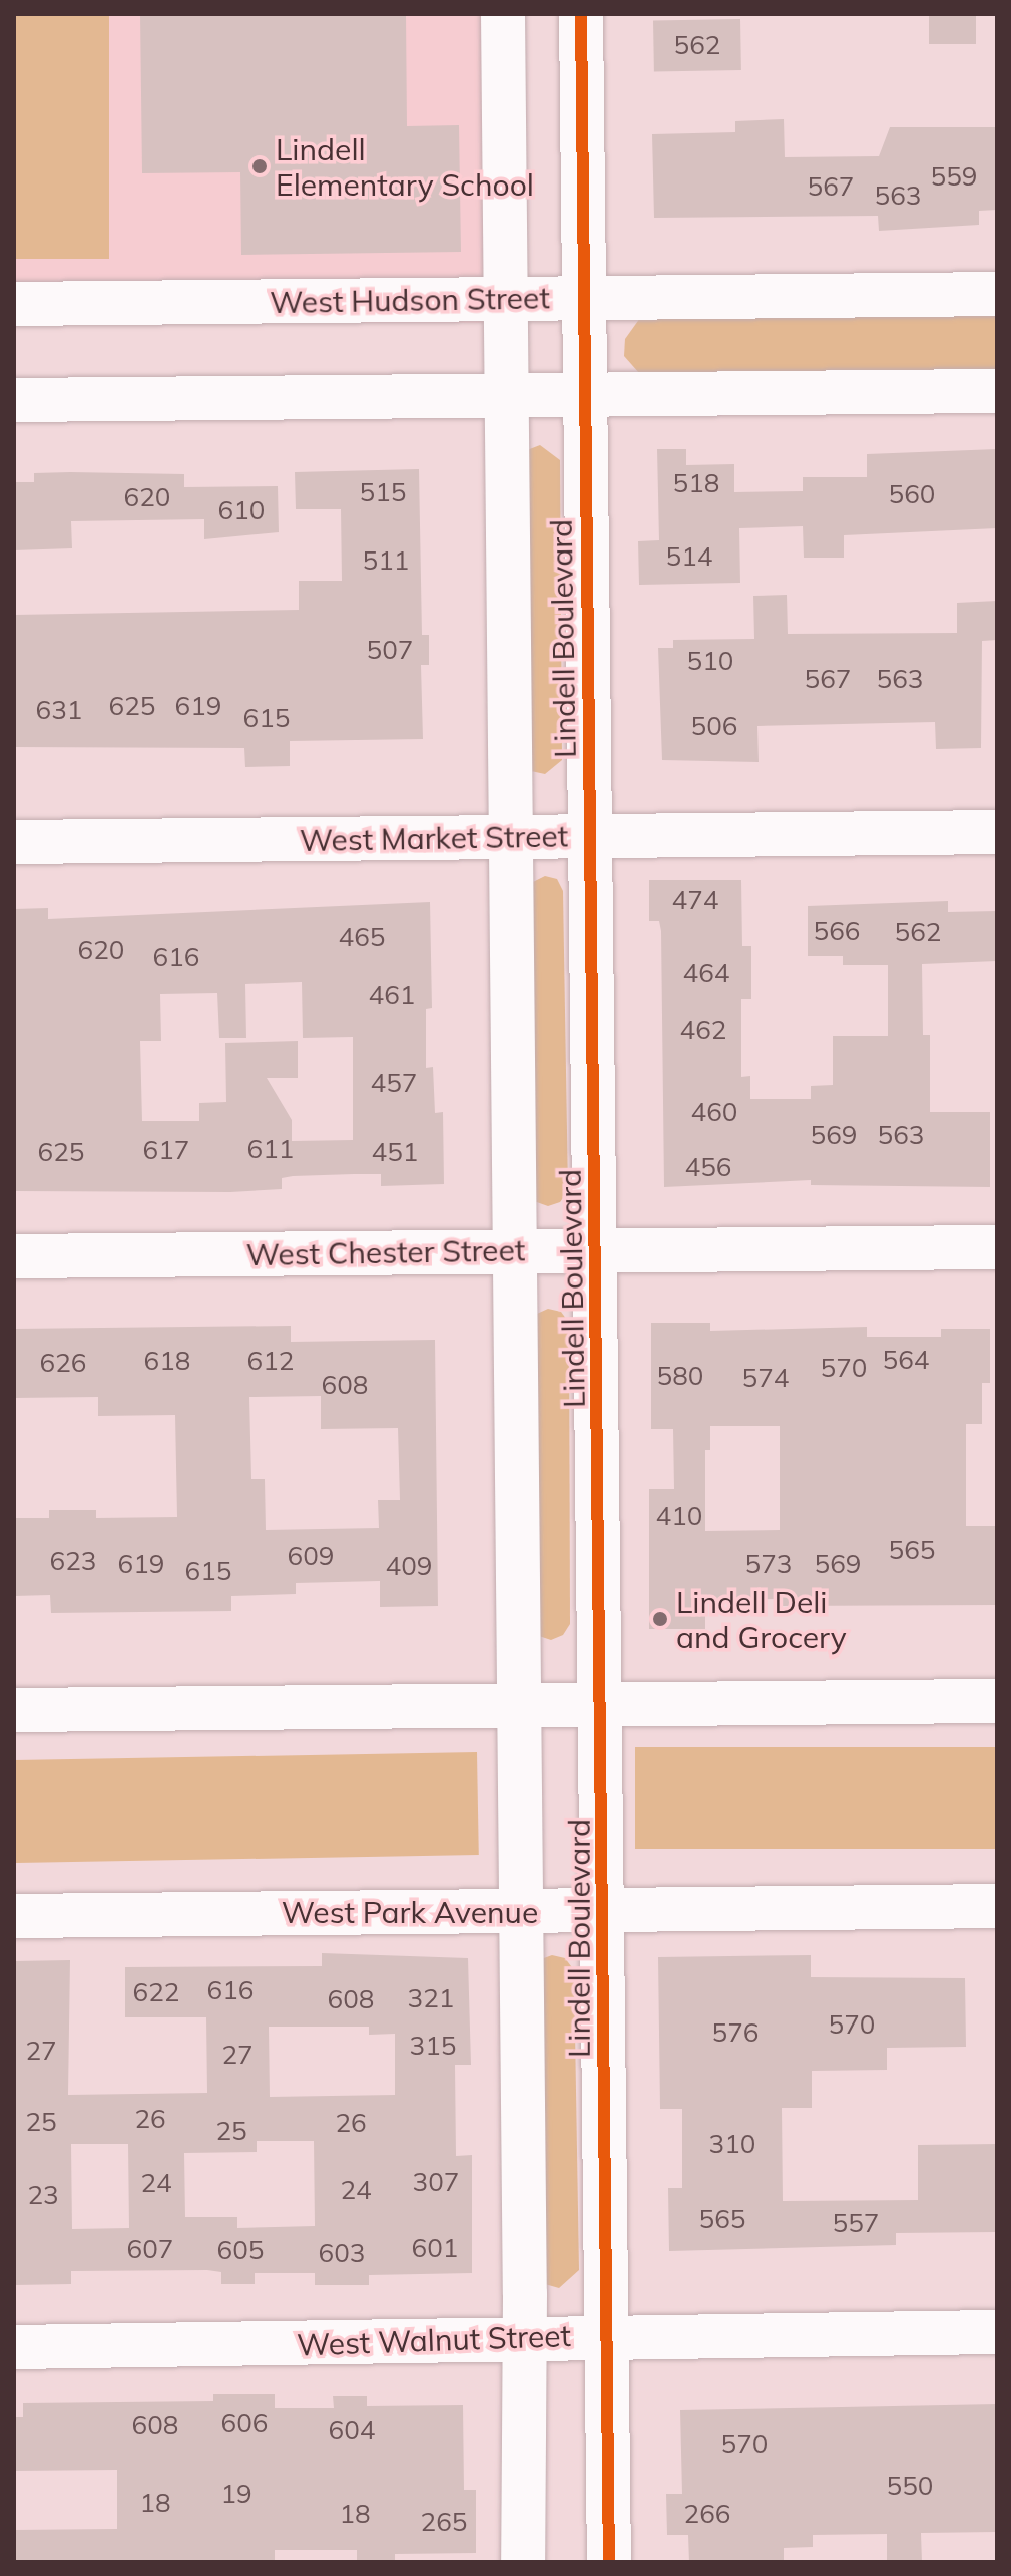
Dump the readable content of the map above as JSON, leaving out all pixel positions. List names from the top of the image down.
{
  "streets": {
    "main road": [
      "West Hudson Street",
      "Lindell Boulevard",
      "West Market Street",
      "West Chester Street",
      "West Park Avenue",
      "West Walnut Street"
    ]
  },
  "crossings": [
    ["West Hudson Street", "Lindell Boulevard"],
    ["Lindell Boulevard", "West Market Street"],
    ["Lindell Boulevard", "West Chester Street"],
    ["Lindell Boulevard", "West Park Avenue"],
    ["Lindell Boulevard", "West Walnut Street"]
  ],
  "places": ["Lindell Elementary School", "Lindell Deli and Grocery"],
  "house_numbers": [
    "562",
    "559",
    "567",
    "563",
    "518",
    "515",
    "560",
    "620",
    "610",
    "514",
    "511",
    "507",
    "510",
    "567",
    "563",
    "625",
    "619",
    "631",
    "615",
    "506",
    "474",
    "566",
    "562",
    "465",
    "620",
    "616",
    "464",
    "461",
    "462",
    "457",
    "460",
    "569",
    "563",
    "611",
    "617",
    "625",
    "451",
    "456",
    "564",
    "618",
    "612",
    "626",
    "570",
    "580",
    "574",
    "608",
    "410",
    "565",
    "609",
    "623",
    "619",
    "573",
    "569",
    "409",
    "615",
    "616",
    "622",
    "321",
    "608",
    "570",
    "576",
    "315",
    "27",
    "27",
    "26",
    "25",
    "26",
    "25",
    "310",
    "307",
    "24",
    "24",
    "23",
    "565",
    "557",
    "601",
    "607",
    "605",
    "603",
    "606",
    "608",
    "604",
    "570",
    "550",
    "19",
    "18",
    "18",
    "266",
    "265"
  ]
}
